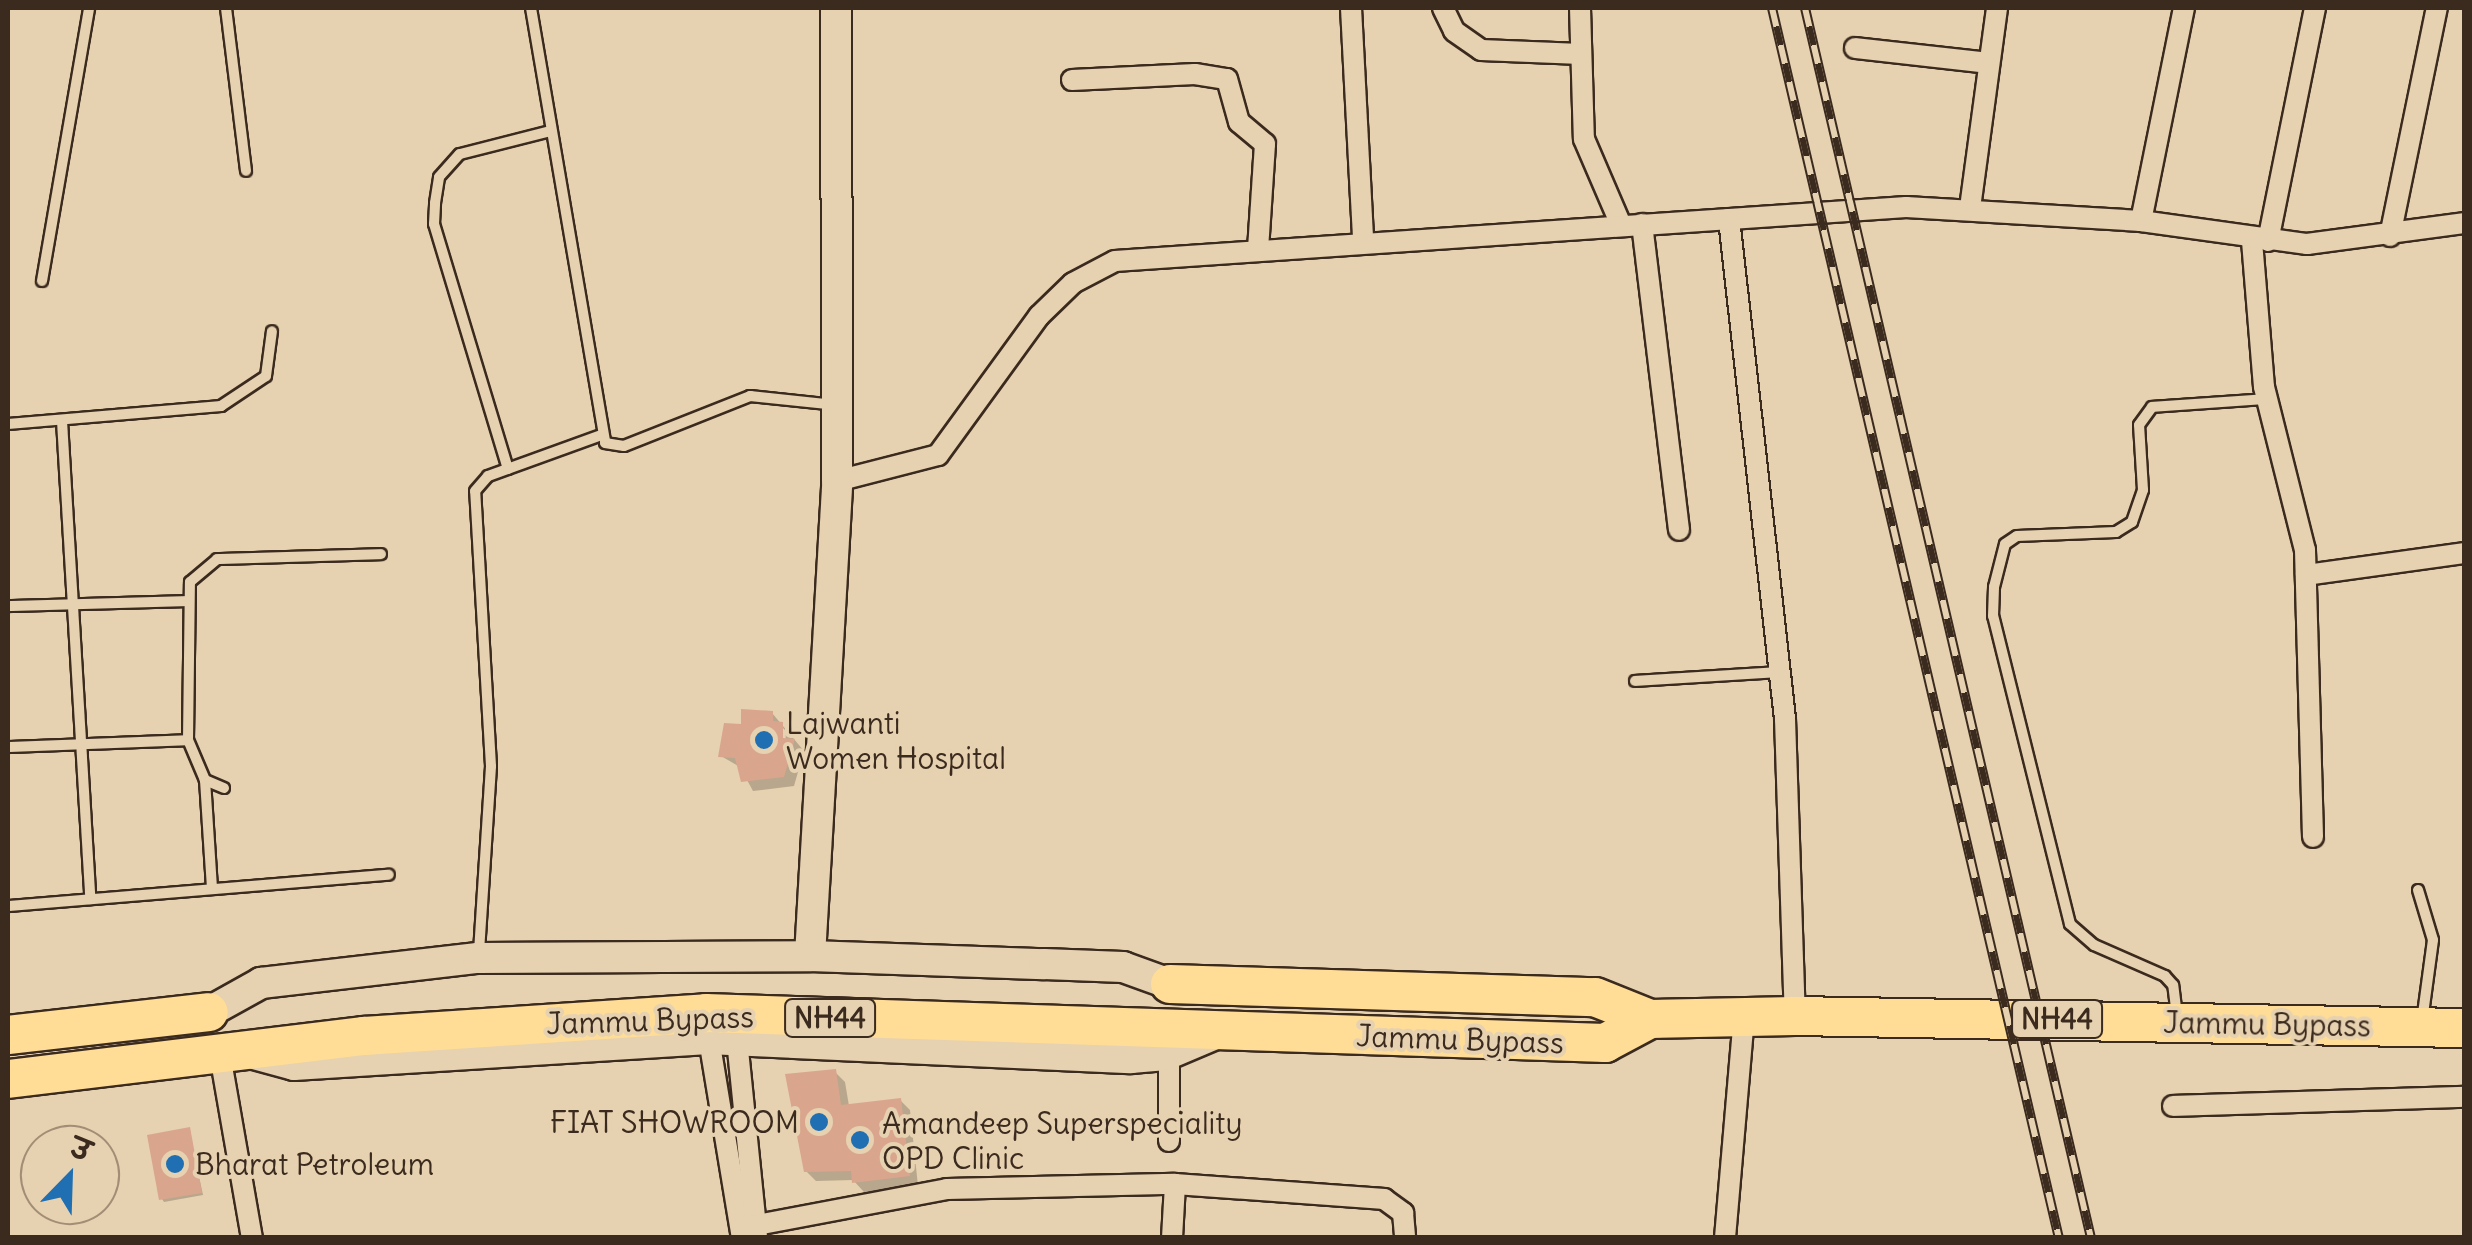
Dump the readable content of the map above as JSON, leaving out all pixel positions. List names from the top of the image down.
{
  "streets": {
    "highway": ["NH44", "Jammu Bypass"]
  },
  "places": [
    "Lajwanti Women Hospital",
    "FIAT SHOWROOM",
    "Amandeep Superspeciality OPD Clinic",
    "Bharat Petroleum"
  ],
  "north": "top right"
}
